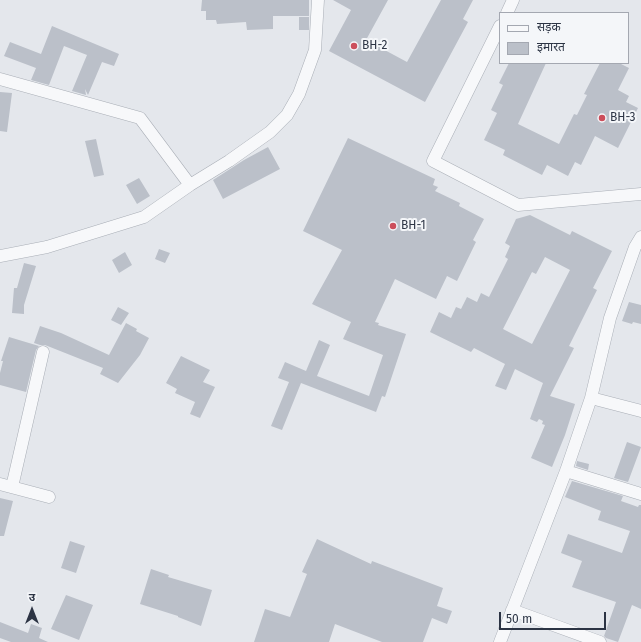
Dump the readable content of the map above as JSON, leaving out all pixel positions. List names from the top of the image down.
{
  "places": ["BH-2", "BH-3", "BH-1"],
  "legend": ["सड़क", "इमारत"],
  "scale_bar": "50 m",
  "north": "top"
}
